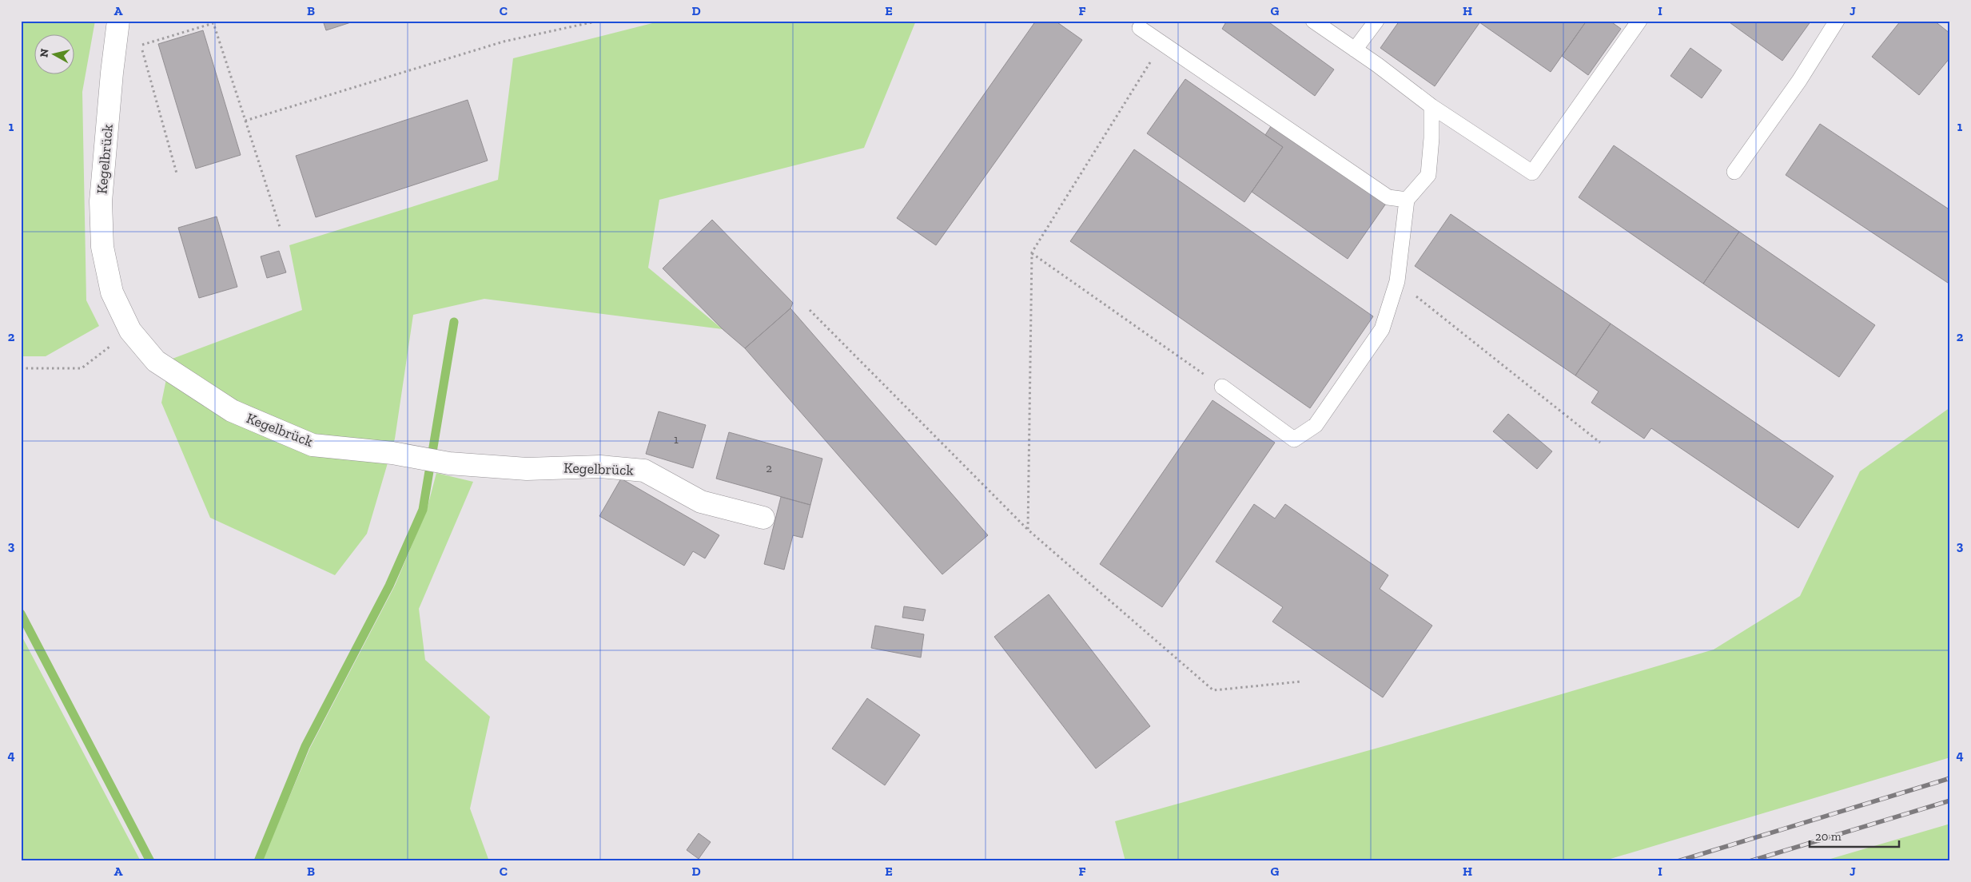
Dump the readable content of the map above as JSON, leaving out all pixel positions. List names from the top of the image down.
{
  "streets": {
    "street": ["Kegelbrück"]
  },
  "house_numbers": ["1", "2"],
  "scale_bar": "20 m",
  "north": "left",
  "grid": {
    "columns": [
      "A",
      "B",
      "C",
      "D",
      "E",
      "F",
      "G",
      "H",
      "I",
      "J"
    ],
    "rows": [
      "1",
      "2",
      "3",
      "4"
    ]
  }
}
